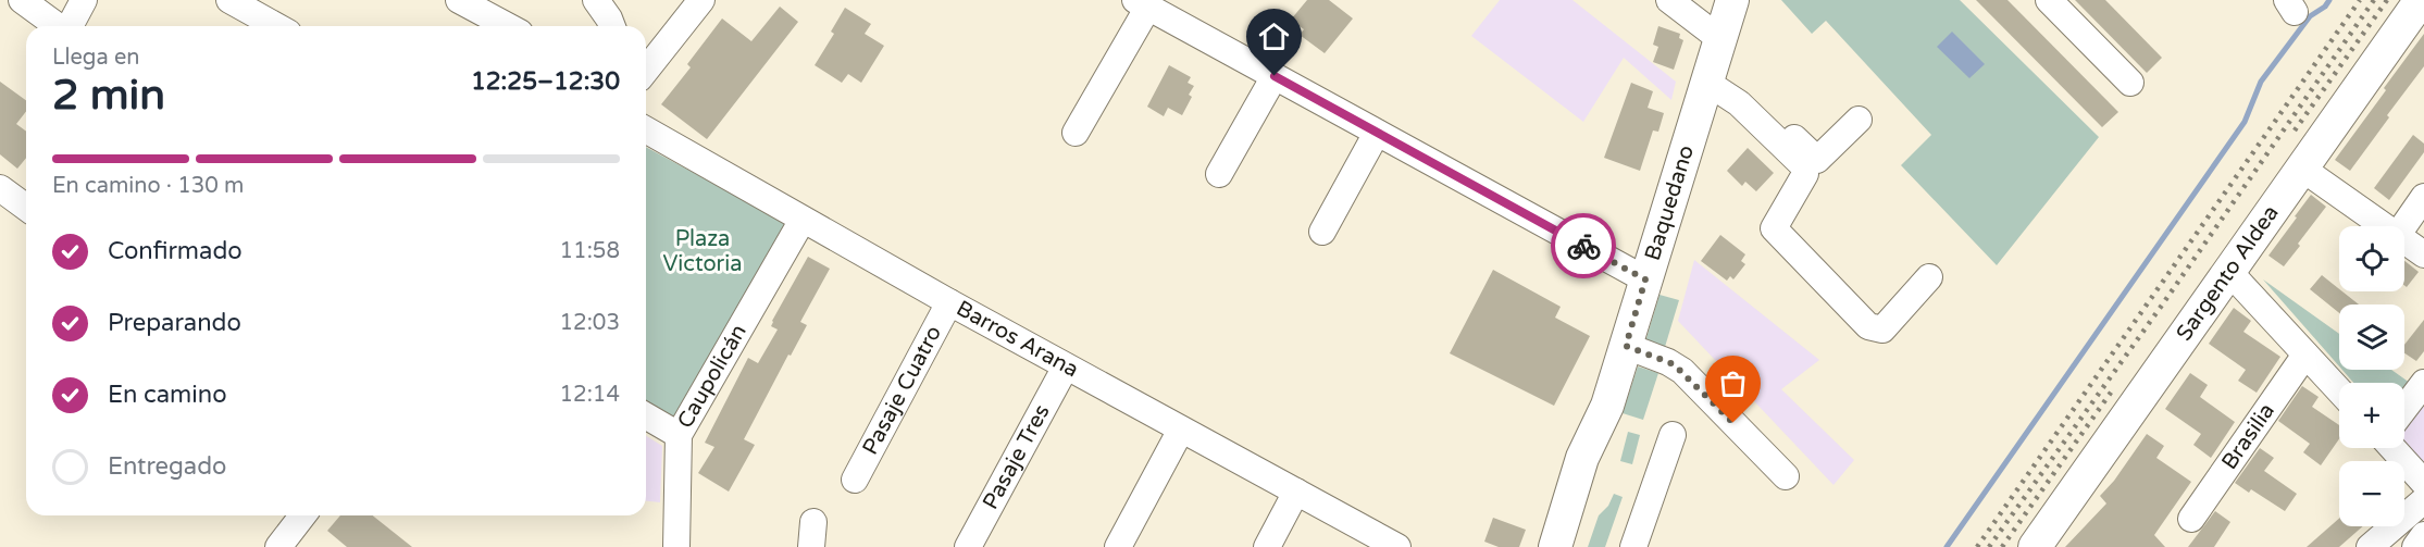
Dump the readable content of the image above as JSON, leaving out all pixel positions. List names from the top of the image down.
{
  "streets": {
    "main road": ["Baquedano", "Sargento Aldea"],
    "street": [
      "Barros Arana",
      "Caupolicán",
      "Pasaje Cuatro",
      "Brasilia",
      "Pasaje Tres"
    ]
  },
  "crossings": [
    ["Barros Arana", "Caupolicán"],
    ["Barros Arana", "Pasaje Cuatro"],
    ["Barros Arana", "Pasaje Tres"]
  ],
  "parks": ["Plaza Victoria"],
  "page": {
    "heading": ["2 min", "Llega en", "12:25–12:30"],
    "bar": "En camino · 130 m",
    "list": [
      ["Confirmado", "11:58"],
      ["Preparando", "12:03"],
      ["En camino", "12:14"],
      "Entregado"
    ],
    "map_buttons": ["+", "−"]
  }
}
